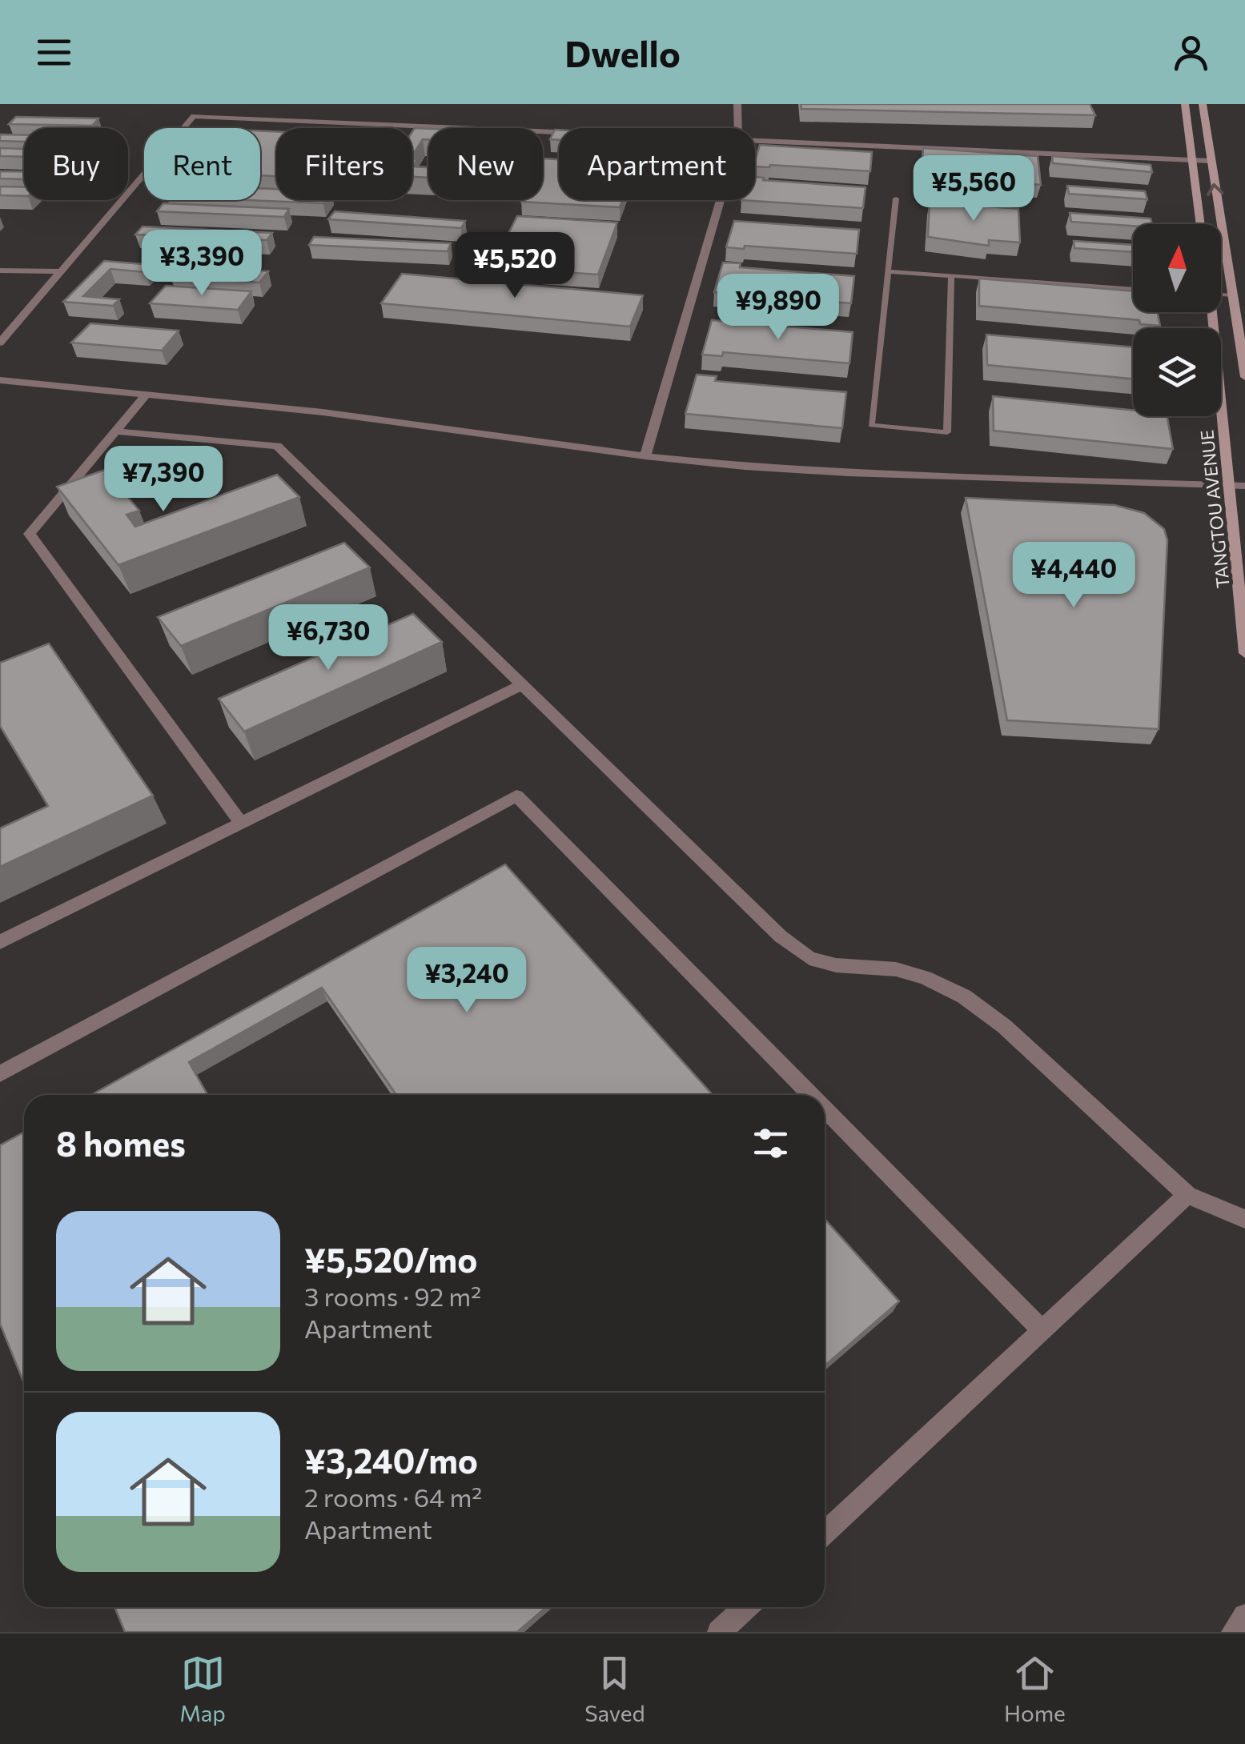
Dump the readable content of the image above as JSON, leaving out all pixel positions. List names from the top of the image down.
{
  "streets": {
    "main road": ["TANGTOU AVENUE"]
  },
  "north": "top",
  "page": {
    "header": "Dwello",
    "chip": [
      "Buy",
      "Rent",
      "Filters",
      "New",
      "Apartment"
    ],
    "price": [
      "¥5,560",
      "¥3,390",
      "¥5,520",
      "¥9,890",
      "¥7,390",
      "¥4,440",
      "¥6,730",
      "¥3,240"
    ],
    "heading": "8 homes",
    "list": [
      {
        "name": "¥5,520/mo",
        "note": "3 rooms · 92 m² · Apartment"
      },
      {
        "name": "¥3,240/mo",
        "note": "2 rooms · 64 m² · Apartment"
      }
    ],
    "tabs": ["Map", "Saved", "Home"]
  }
}
